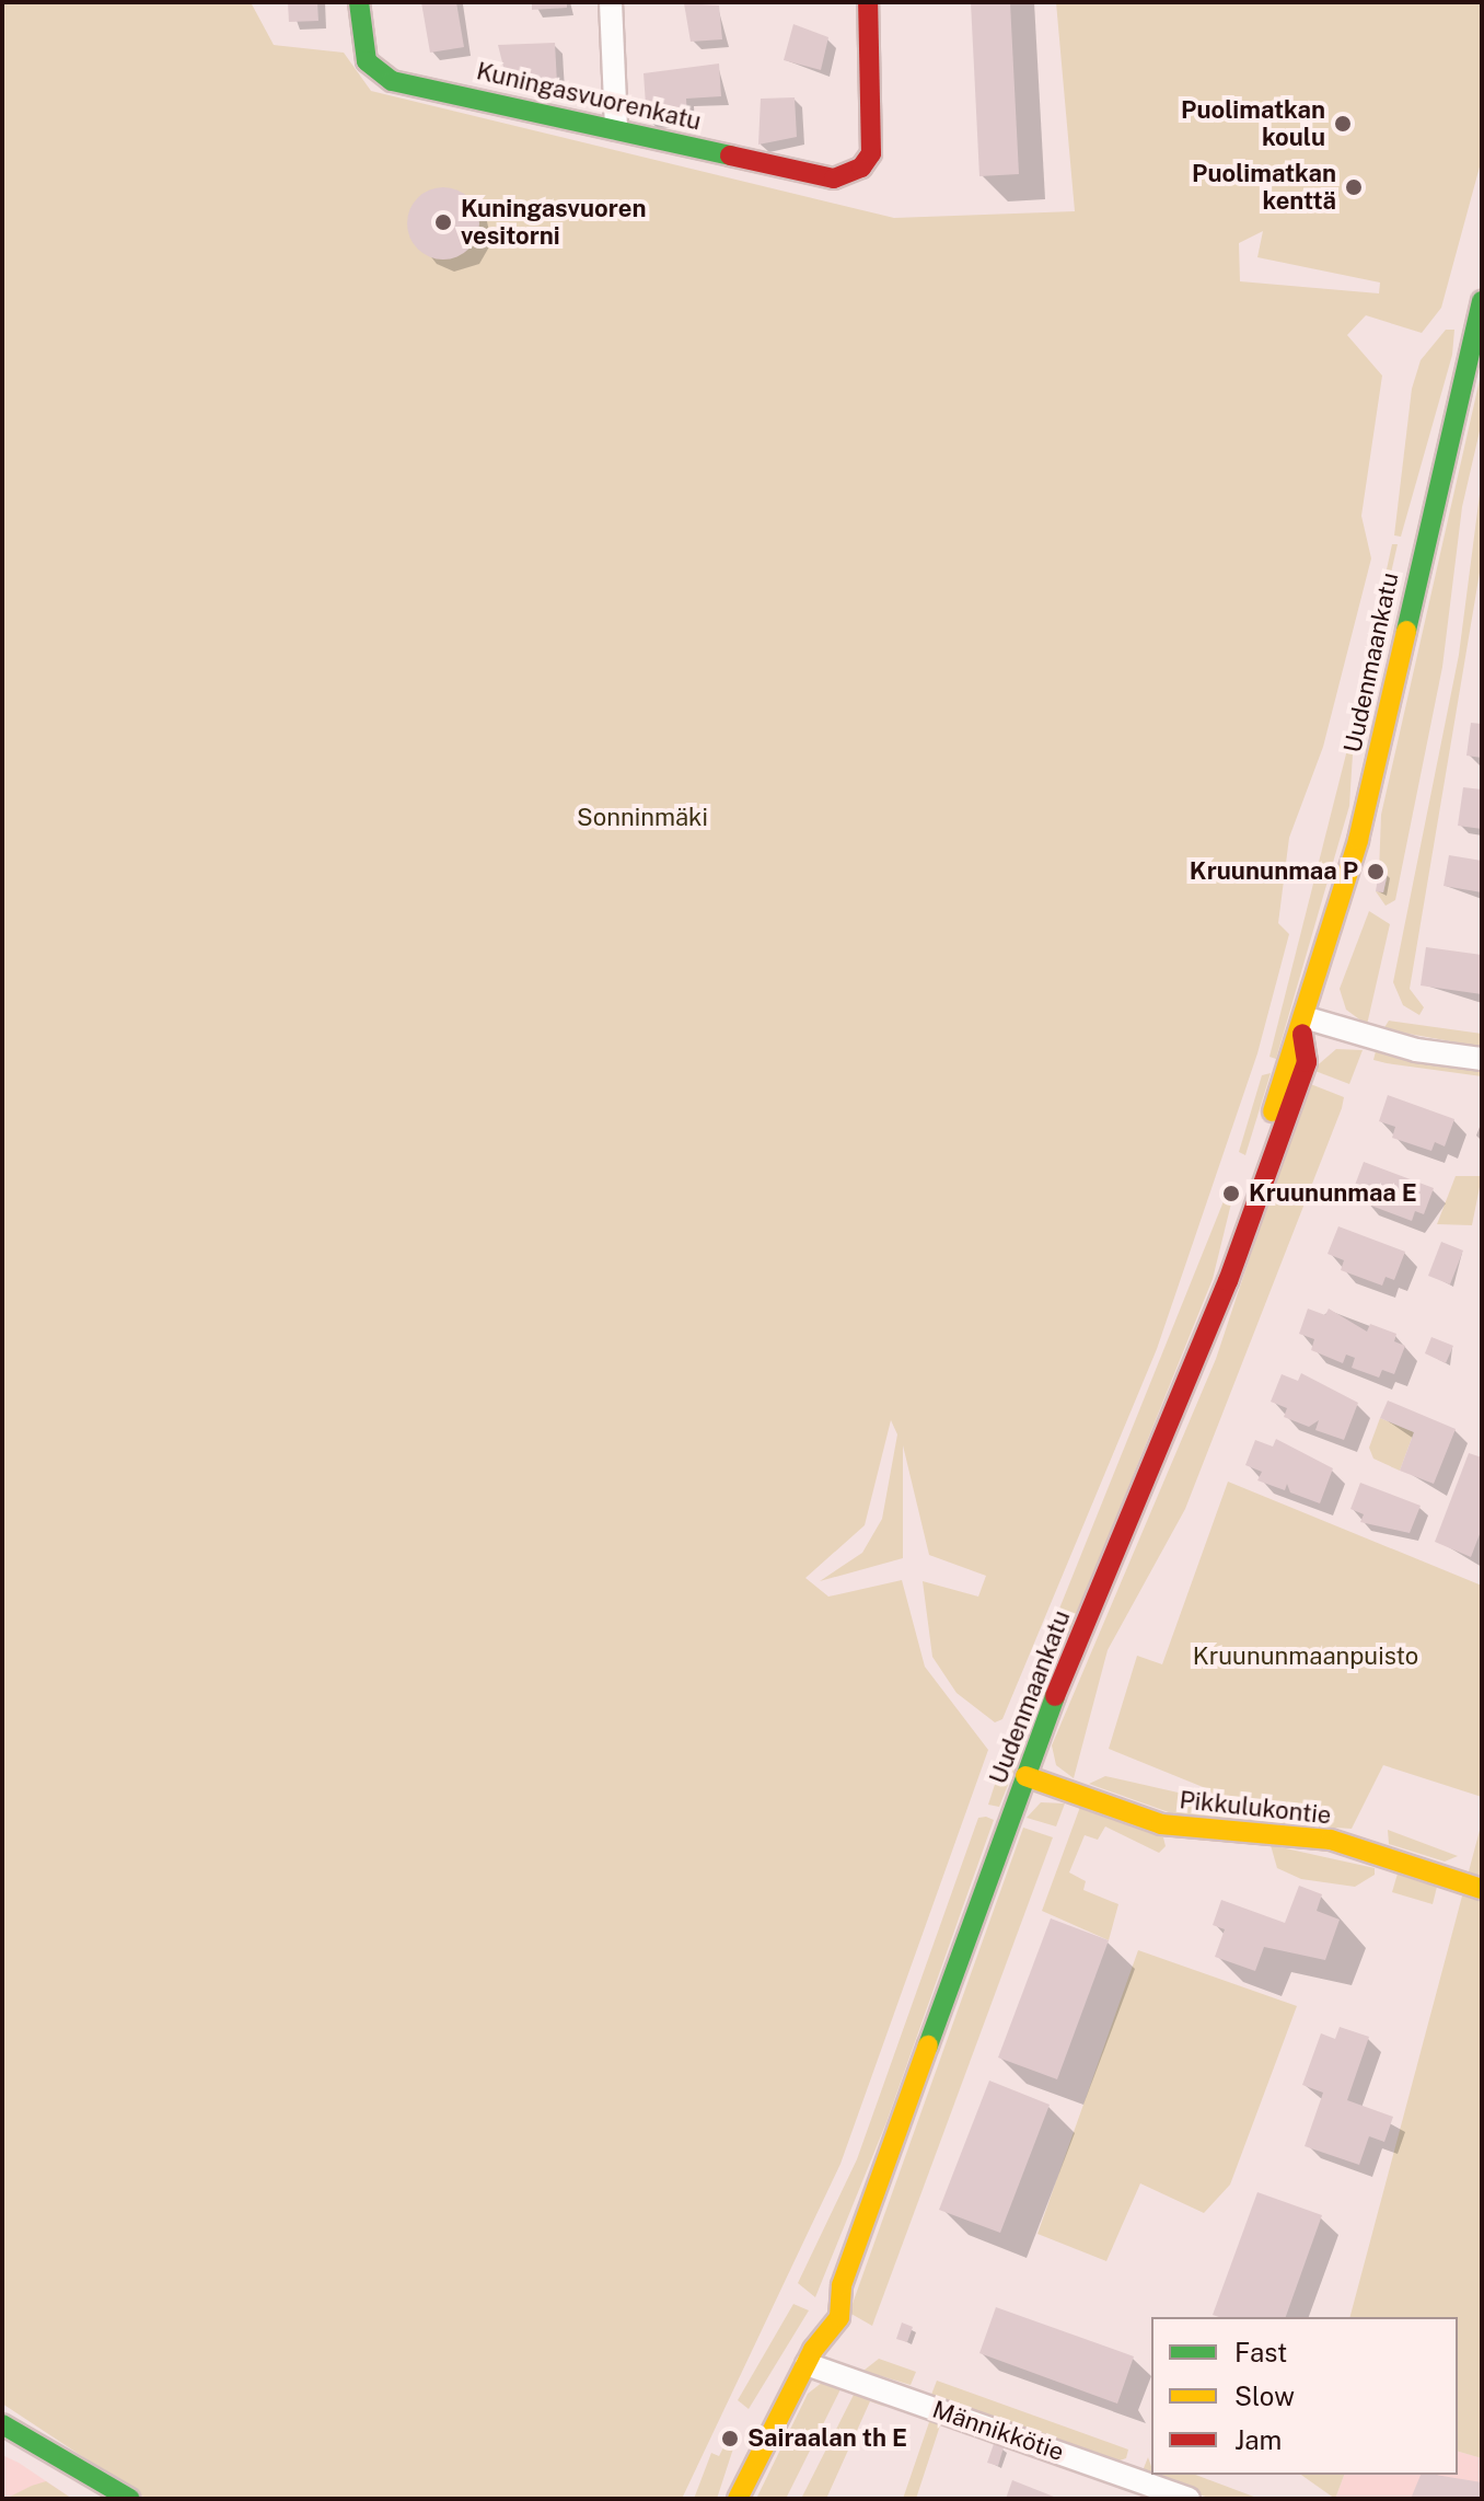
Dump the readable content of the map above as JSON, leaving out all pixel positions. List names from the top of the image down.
{
  "streets": {
    "main road": ["Kuningasvuorenkatu", "Uudenmaankatu", "Pikkulukontie"],
    "street": ["Männikkötie"]
  },
  "crossings": [
    ["Uudenmaankatu", "Pikkulukontie"],
    ["Uudenmaankatu", "Männikkötie"]
  ],
  "parks": ["Sonninmäki", "Kruununmaanpuisto"],
  "places": [
    "Puolimatkan koulu",
    "Puolimatkan kenttä",
    "Kuningasvuoren vesitorni",
    "Kruununmaa P",
    "Kruununmaa E",
    "Sairaalan th E"
  ],
  "legend": ["Fast", "Slow", "Jam"]
}
